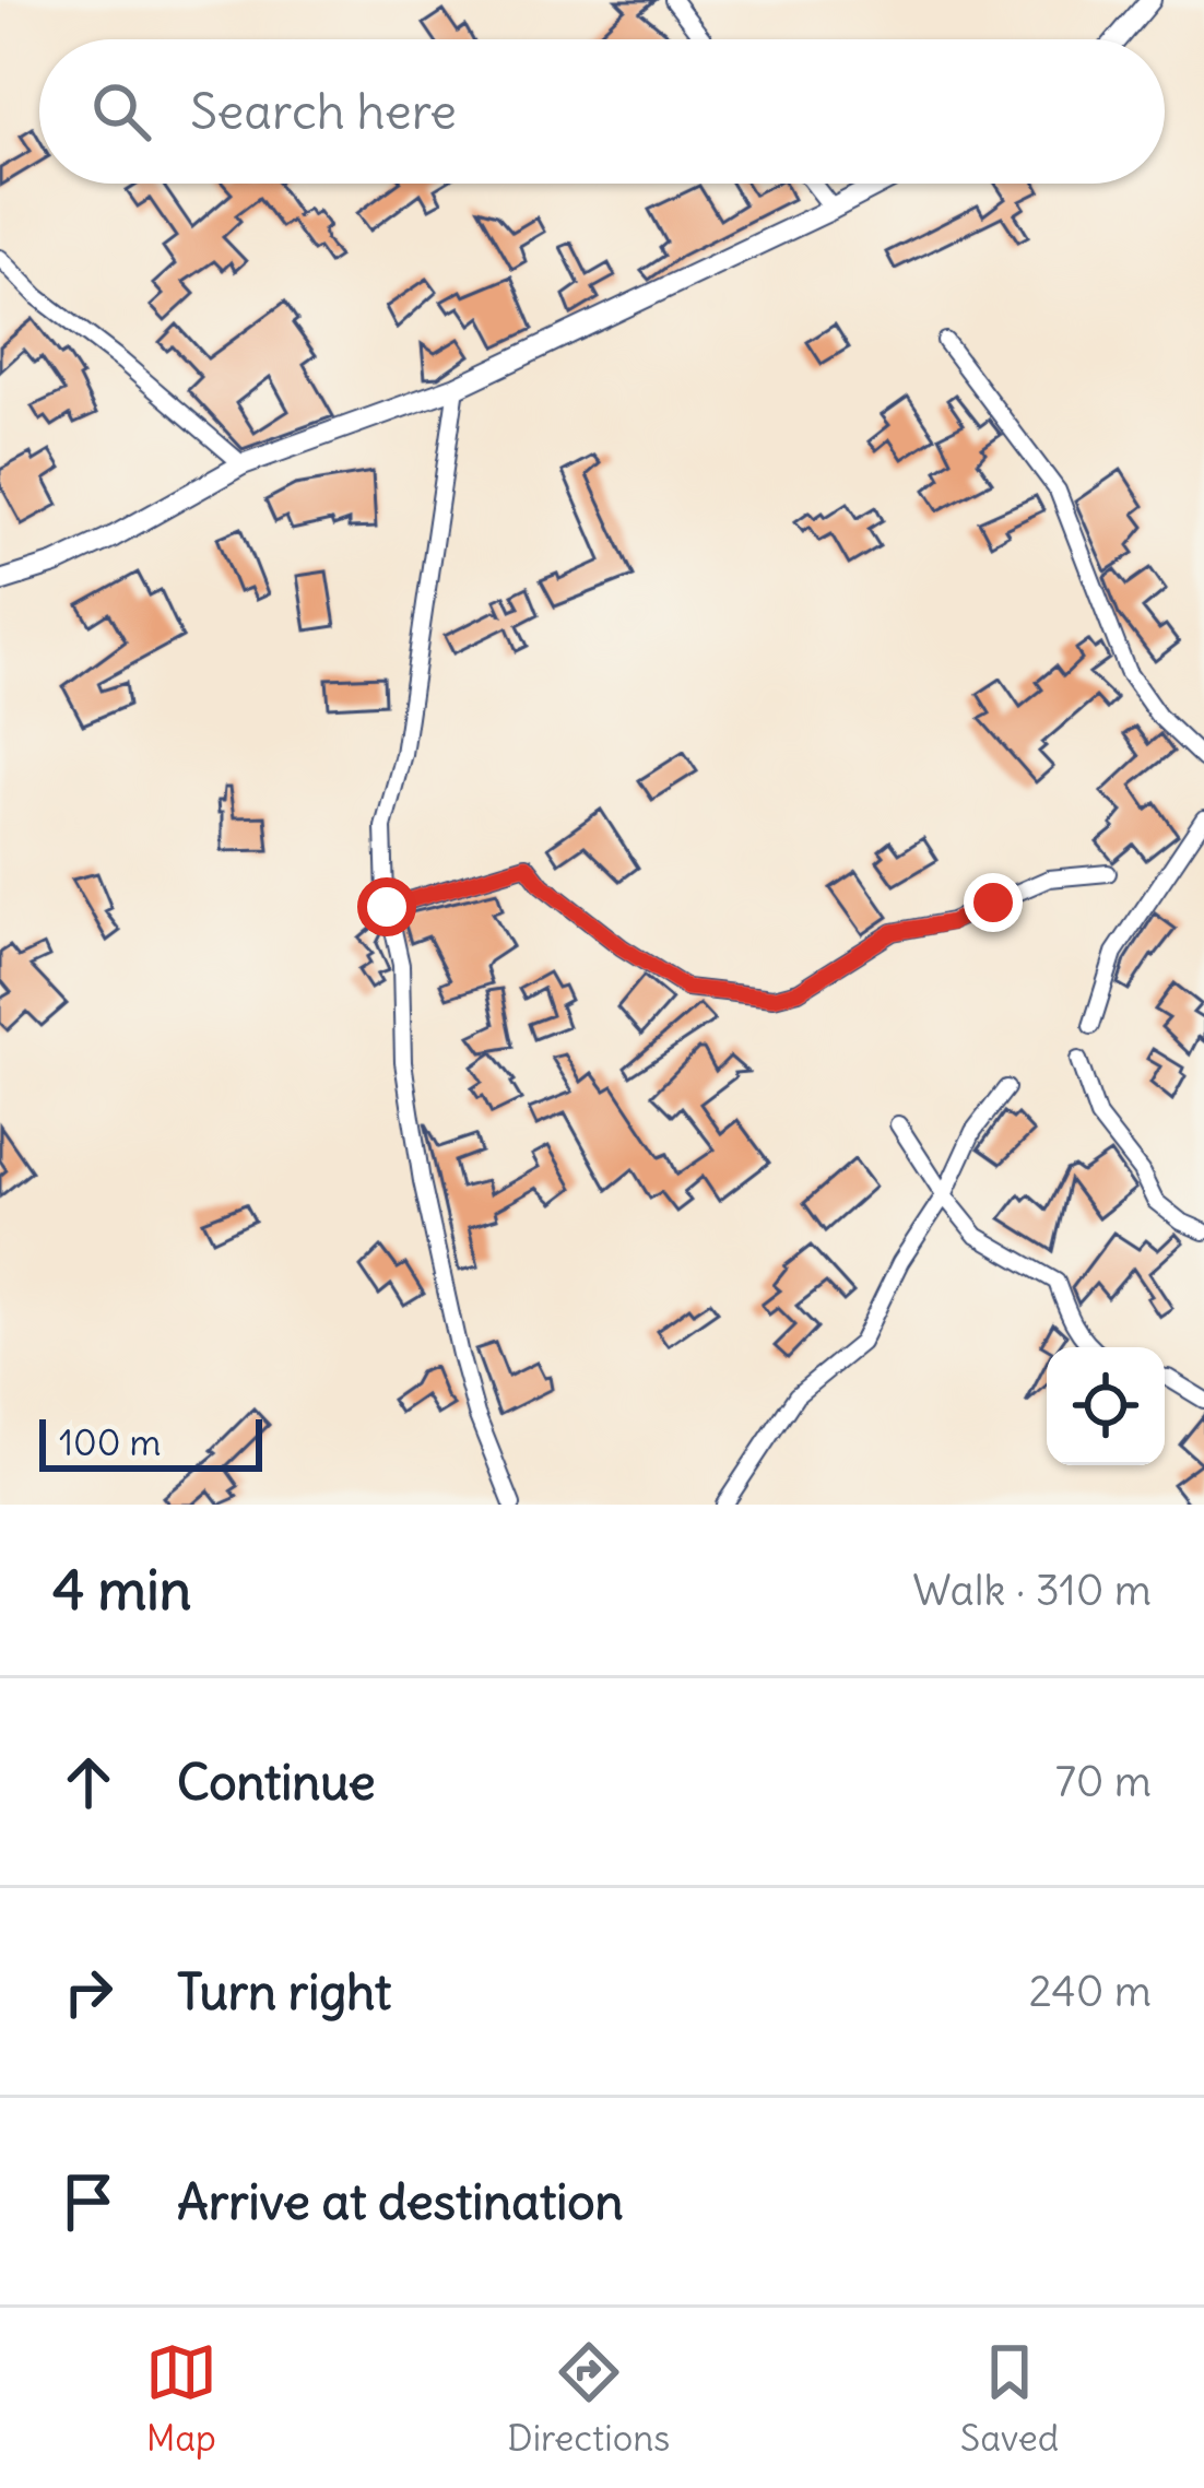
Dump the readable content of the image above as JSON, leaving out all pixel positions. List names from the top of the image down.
{
  "scale_bar": "100 m",
  "page": {
    "search": "Search here",
    "scale": "100 m",
    "heading": ["4 min", "Walk · 310 m"],
    "list": [
      ["Continue", "70 m"],
      ["Turn right", "240 m"],
      "Arrive at destination"
    ],
    "nav": ["Map", "Directions", "Saved"]
  }
}
